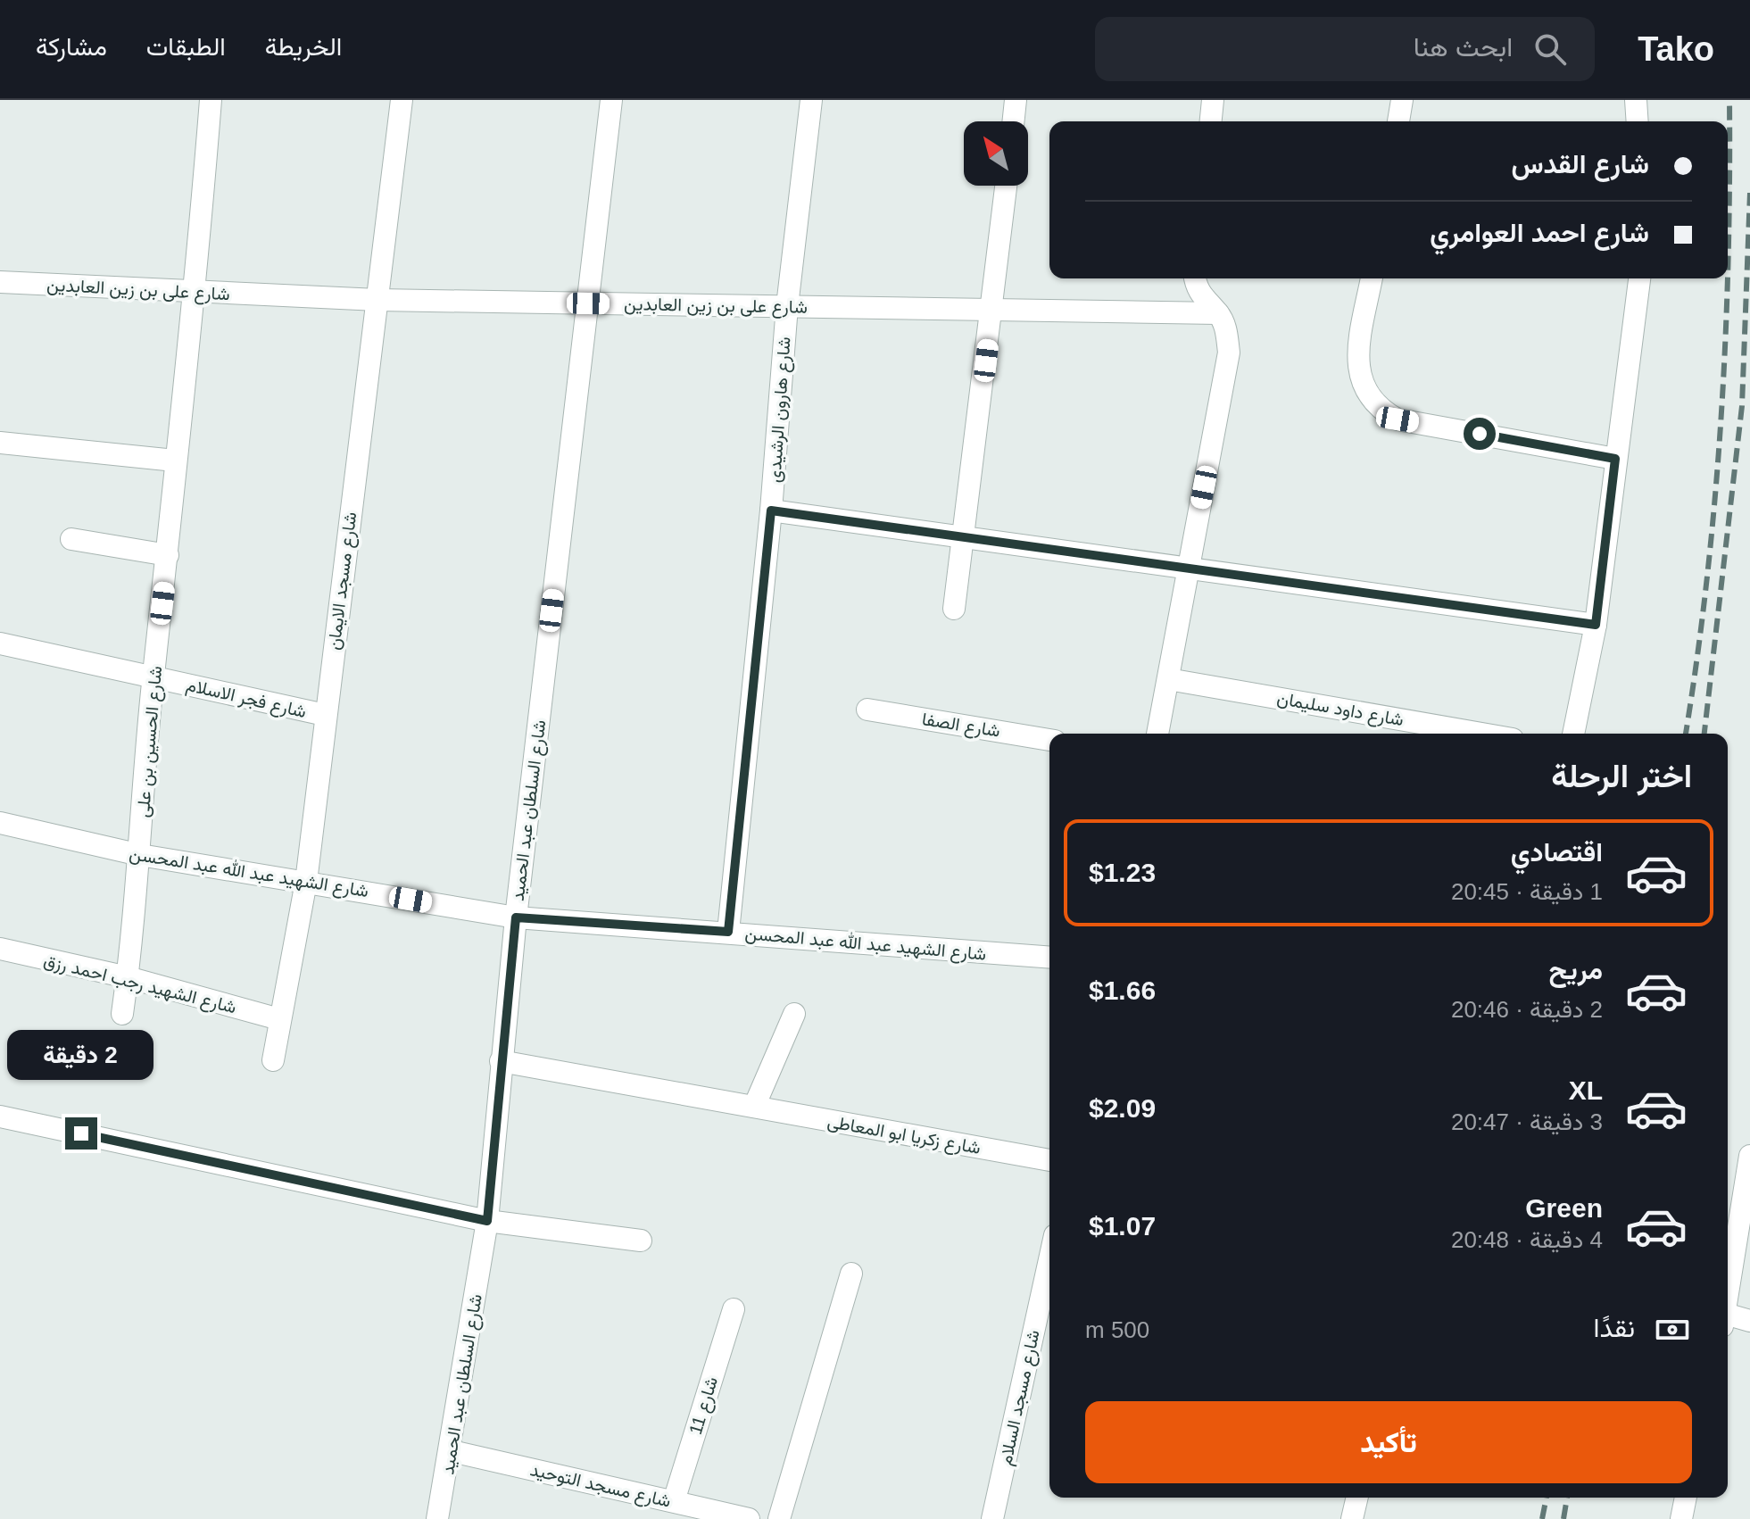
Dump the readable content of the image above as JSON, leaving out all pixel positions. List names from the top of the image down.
{
  "streets": {
    "street": [
      "شارع على بن زين العابدين",
      "شارع هارون الرشيدى",
      "شارع مسجد الايمان",
      "شارع فجر الاسلام",
      "شارع داود سليمان",
      "شارع الصفا",
      "شارع الحسين بن على",
      "شارع السلطان عبد الحميد",
      "شارع الشهيد عبد الله عبد المحسن",
      "شارع الشهيد رجب احمد رزق",
      "شارع زكريا ابو المعاطى",
      "شارع مسجد السلام",
      "شارع 11",
      "شارع مسجد التوحيد"
    ]
  },
  "crossings": [
    ["شارع على بن زين العابدين", "شارع هارون الرشيدى"],
    ["شارع على بن زين العابدين", "شارع مسجد الايمان"],
    ["شارع على بن زين العابدين", "شارع الحسين بن على"],
    ["شارع على بن زين العابدين", "شارع السلطان عبد الحميد"],
    ["شارع هارون الرشيدى", "شارع الشهيد عبد الله عبد المحسن"],
    ["شارع مسجد الايمان", "شارع فجر الاسلام"],
    ["شارع مسجد الايمان", "شارع الشهيد عبد الله عبد المحسن"],
    ["شارع مسجد الايمان", "شارع الشهيد رجب احمد رزق"],
    ["شارع فجر الاسلام", "شارع الحسين بن على"],
    ["شارع الحسين بن على", "شارع الشهيد عبد الله عبد المحسن"],
    ["شارع الحسين بن على", "شارع الشهيد رجب احمد رزق"],
    ["شارع السلطان عبد الحميد", "شارع الشهيد عبد الله عبد المحسن"],
    ["شارع السلطان عبد الحميد", "شارع زكريا ابو المعاطى"],
    ["شارع السلطان عبد الحميد", "شارع مسجد التوحيد"],
    ["شارع 11", "شارع مسجد التوحيد"]
  ],
  "north": "top left",
  "page": {
    "header": "Tako",
    "search": "ابحث هنا",
    "nav": ["الخريطة", "الطبقات", "مشاركة"],
    "banner": ["شارع القدس", "شارع احمد العوامري"],
    "heading": "اختر الرحلة",
    "list": [
      {
        "name": "اقتصادي",
        "note": "1 دقيقة · 20:45",
        "value": "$1.23"
      },
      {
        "name": "مريح",
        "note": "2 دقيقة · 20:46",
        "value": "$1.66"
      },
      {
        "name": "XL",
        "note": "3 دقيقة · 20:47",
        "value": "$2.09"
      },
      {
        "name": "Green",
        "note": "4 دقيقة · 20:48",
        "value": "$1.07"
      }
    ],
    "bubble": "2 دقيقة",
    "pay": ["نقدًا", "500 m"],
    "buttons": "تأكيد"
  }
}
